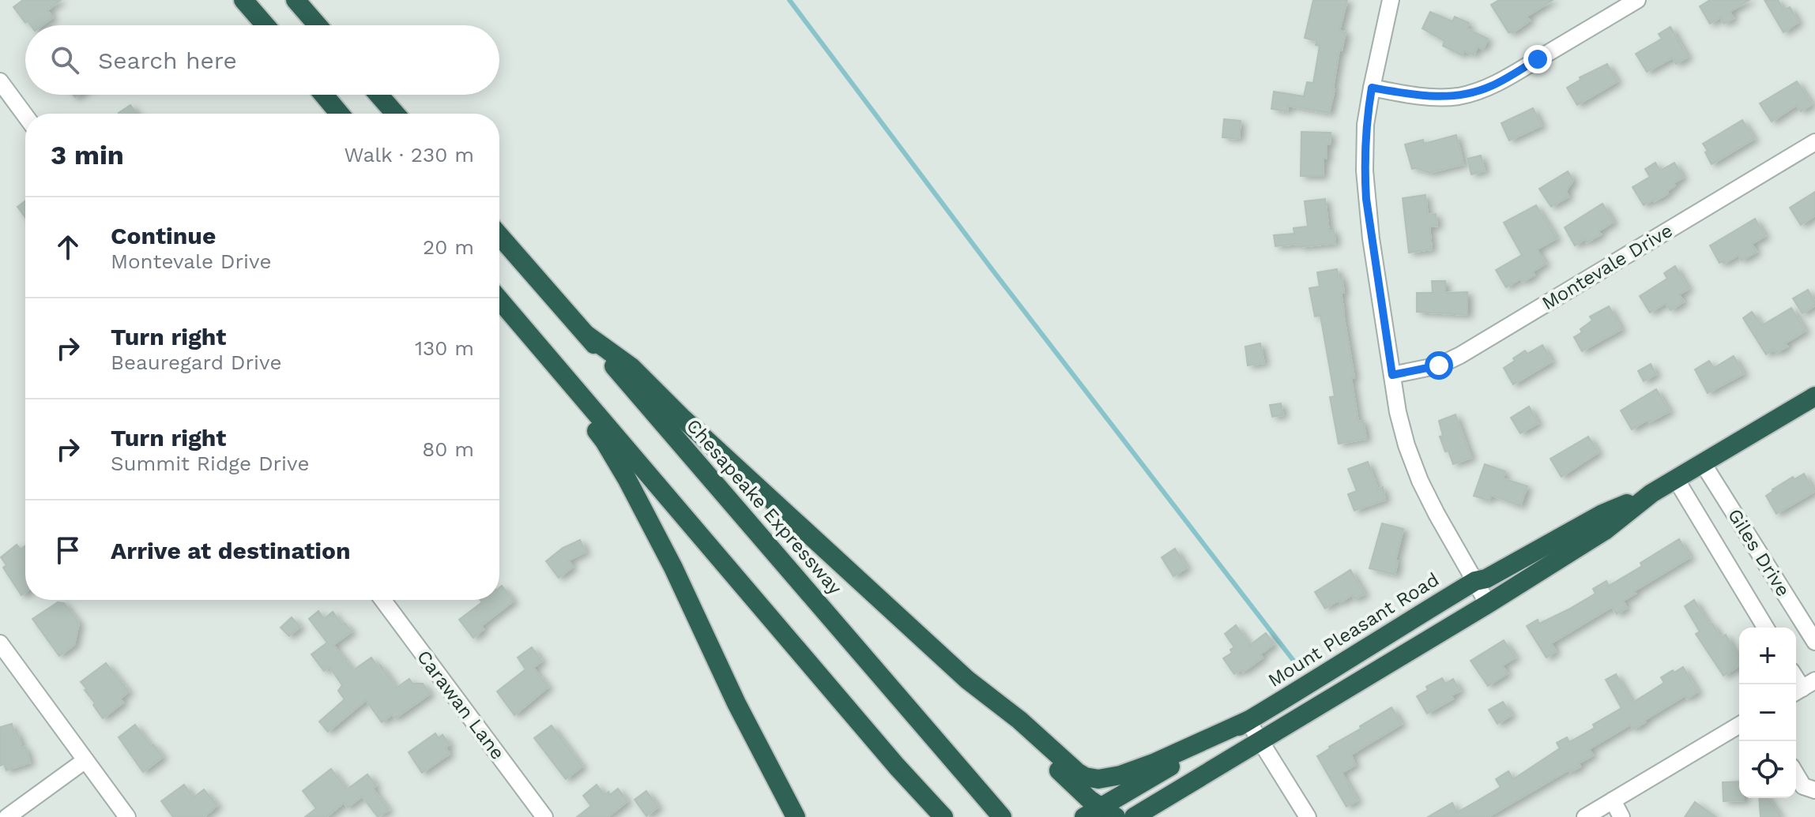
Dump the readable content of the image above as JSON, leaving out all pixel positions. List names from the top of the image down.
{
  "streets": {
    "highway": ["Chesapeake Expressway", "Mount Pleasant Road"],
    "street": ["Montevale Drive", "Giles Drive", "Carawan Lane"]
  },
  "crossings": [
    ["Giles Drive", "Mount Pleasant Road"]
  ],
  "page": {
    "search": "Search here",
    "heading": ["3 min", "Walk · 230 m"],
    "list": [
      ["Continue", "Montevale Drive", "20 m"],
      ["Turn right", "Beauregard Drive", "130 m"],
      ["Turn right", "Summit Ridge Drive", "80 m"],
      "Arrive at destination"
    ],
    "map_buttons": ["+", "−"]
  }
}
